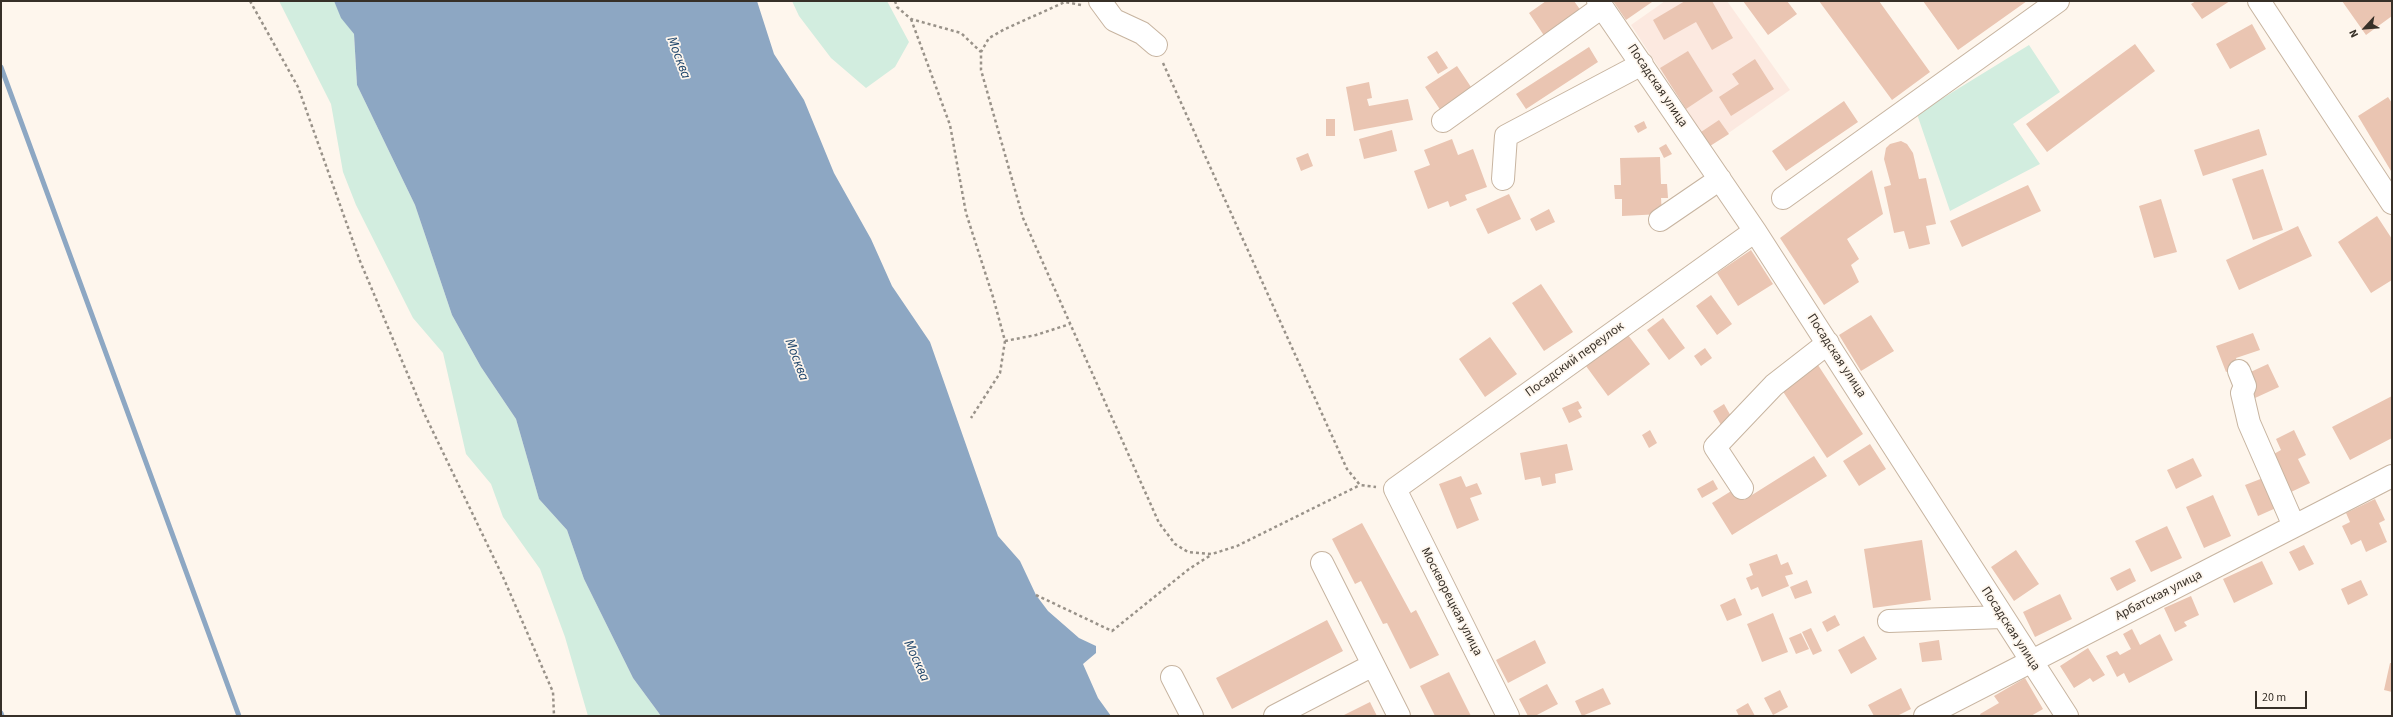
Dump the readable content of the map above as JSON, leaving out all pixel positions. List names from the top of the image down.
{
  "streets": {
    "street": [
      "Посадская улица",
      "Посадский переулок",
      "Арбатская улица",
      "Москворецкая улица"
    ]
  },
  "crossings": [
    ["Посадская улица", "Посадский переулок"],
    ["Посадская улица", "Арбатская улица"],
    ["Посадский переулок", "Москворецкая улица"]
  ],
  "water": ["Москва"],
  "scale_bar": "20 m",
  "north": "bottom left"
}
